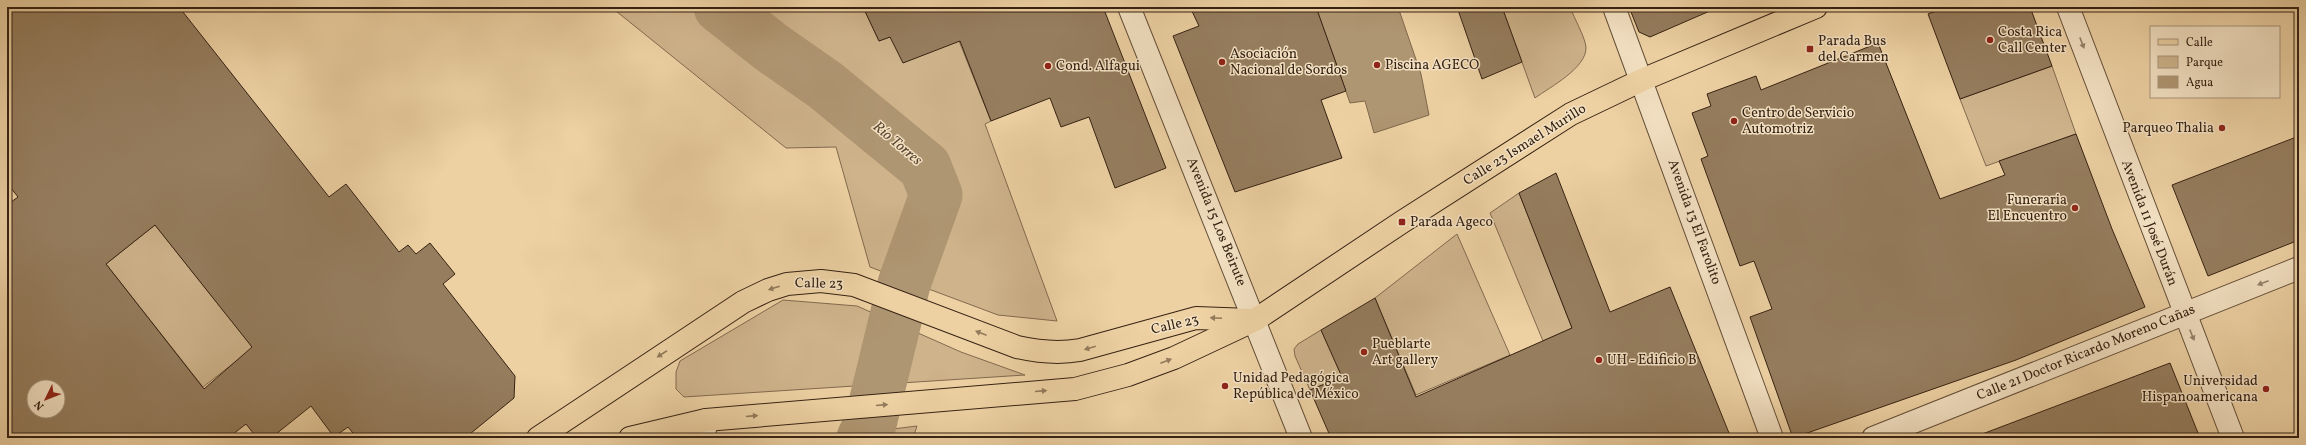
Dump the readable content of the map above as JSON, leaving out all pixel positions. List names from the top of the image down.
{
  "streets": {
    "main road": ["Calle 23 Ismael Murillo", "Calle 23"],
    "street": [
      "Avenida 15 Los Beirute",
      "Avenida 13 El Farolito",
      "Avenida 11 José Durán",
      "Calle 21 Doctor Ricardo Moreno Cañas"
    ]
  },
  "crossings": [
    ["Calle 23 Ismael Murillo", "Avenida 15 Los Beirute"],
    ["Calle 23 Ismael Murillo", "Avenida 13 El Farolito"],
    ["Calle 23 Ismael Murillo", "Calle 23"],
    ["Avenida 15 Los Beirute", "Calle 23"],
    ["Avenida 11 José Durán", "Calle 21 Doctor Ricardo Moreno Cañas"]
  ],
  "one_way": ["Avenida 11 José Durán"],
  "water": ["Río Torres"],
  "places": {
    "other": [
      "Costa Rica Call Center",
      "Asociación Nacional de Sordos",
      "Piscina AGECO",
      "Cond. Alfagui",
      "Centro de Servicio Automotriz",
      "Parqueo Thalia",
      "Funeraria El Encuentro",
      "Pueblarte Art gallery",
      "UH - Edificio B",
      "Unidad Pedagógica República de México",
      "Universidad Hispanoamericana"
    ],
    "transit": ["Parada Bus del Carmen", "Parada Ageco"]
  },
  "legend": ["Calle", "Parque", "Agua"],
  "north": "bottom left"
}
